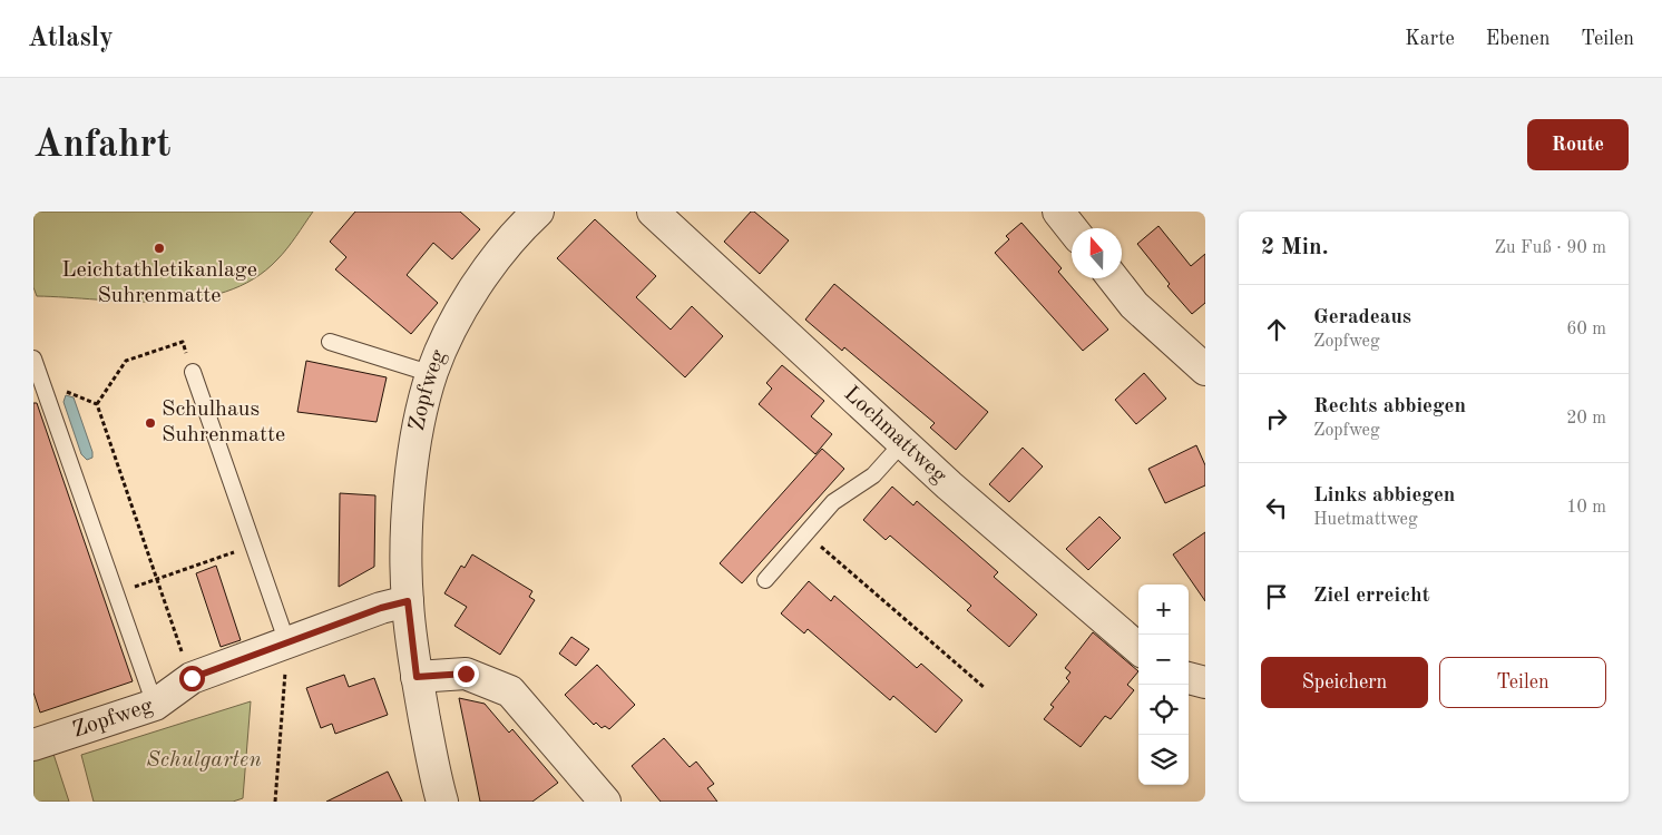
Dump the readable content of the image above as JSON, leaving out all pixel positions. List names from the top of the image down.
{
  "streets": {
    "street": ["Zopfweg", "Lochmattweg"]
  },
  "parks": ["Schulgarten"],
  "places": ["Leichtathletikanlage Suhrenmatte", "Schulhaus Suhrenmatte"],
  "north": "top",
  "page": {
    "header": "Atlasly",
    "nav": ["Karte", "Ebenen", "Teilen"],
    "buttons": [
      "Route",
      ["Speichern", "Teilen"]
    ],
    "title": "Anfahrt",
    "heading": ["2 Min.", "Zu Fuß · 90 m"],
    "list": [
      ["Geradeaus", "Zopfweg", "60 m"],
      ["Rechts abbiegen", "Zopfweg", "20 m"],
      ["Links abbiegen", "Huetmattweg", "10 m"],
      "Ziel erreicht"
    ],
    "map_buttons": ["+", "−"]
  }
}
